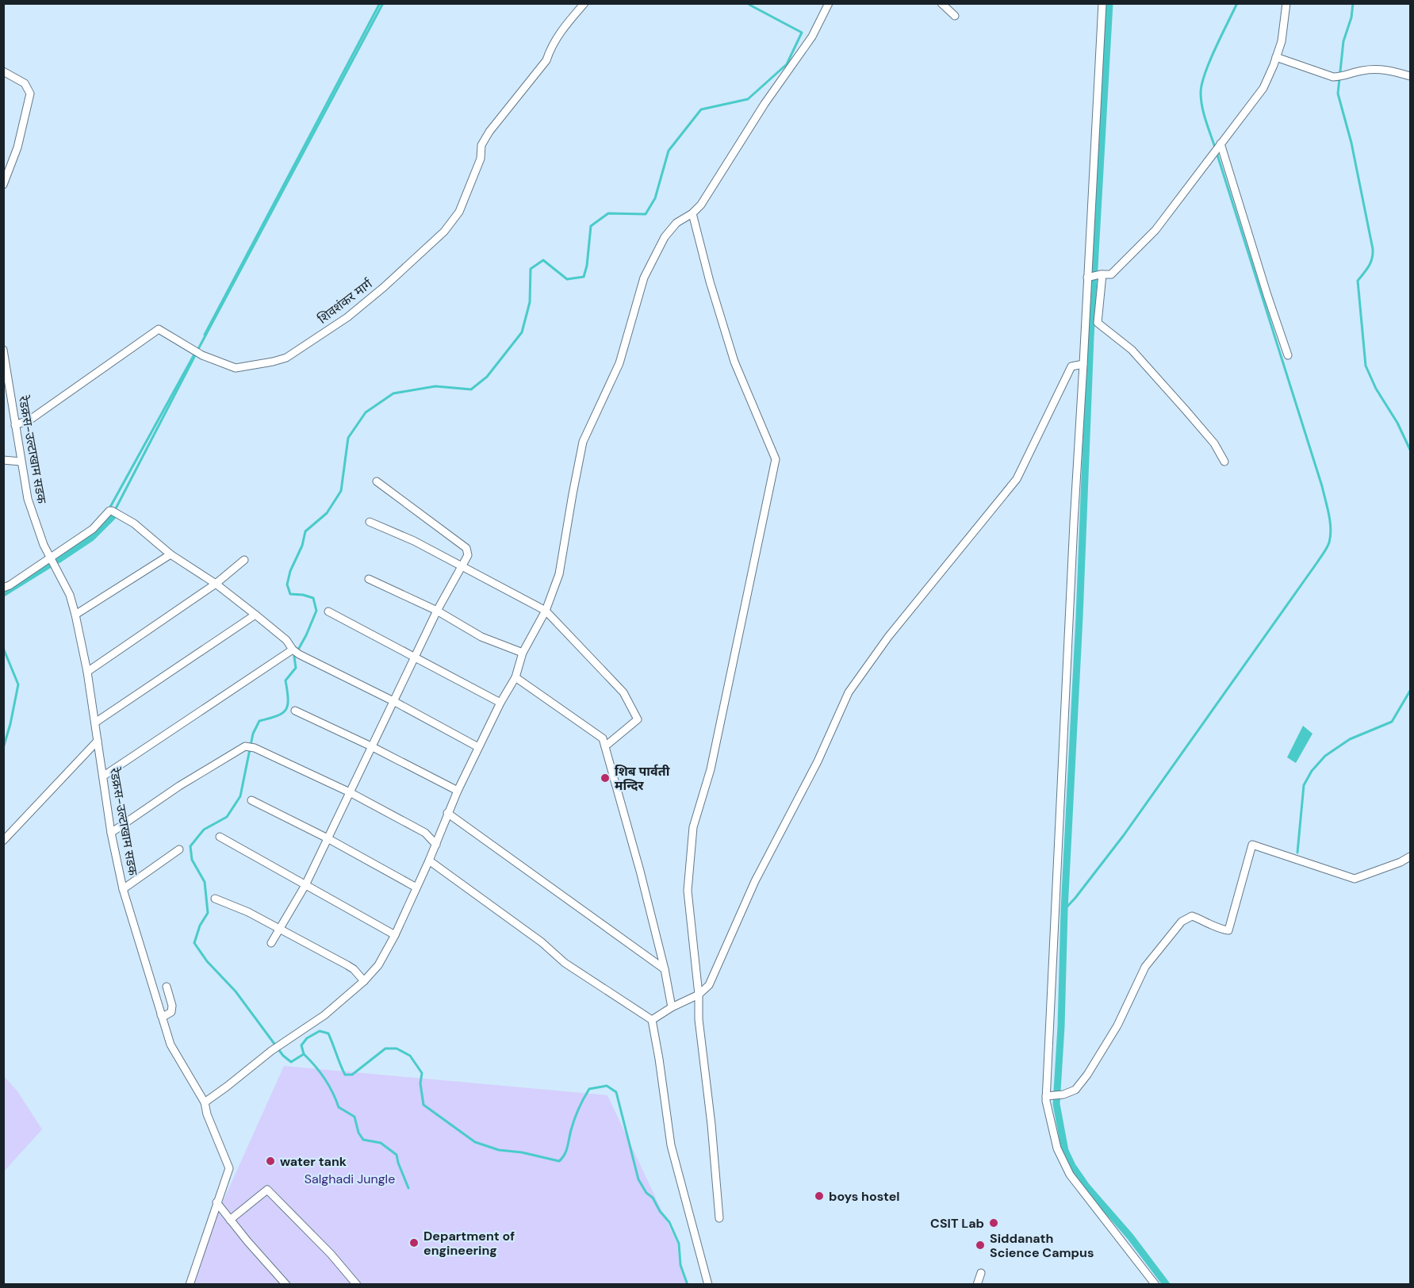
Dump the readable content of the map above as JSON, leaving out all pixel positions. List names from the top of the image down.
{
  "streets": {
    "street": ["शिवशंकर मार्ग", "रेडक्रस-उल्टाखाम सडक"]
  },
  "crossings": [
    ["शिवशंकर मार्ग", "रेडक्रस-उल्टाखाम सडक"]
  ],
  "parks": ["Salghadi Jungle"],
  "places": [
    "शिब पार्वती मन्दिर",
    "water tank",
    "boys hostel",
    "CSIT Lab",
    "Department of engineering",
    "Siddanath Science Campus"
  ]
}
